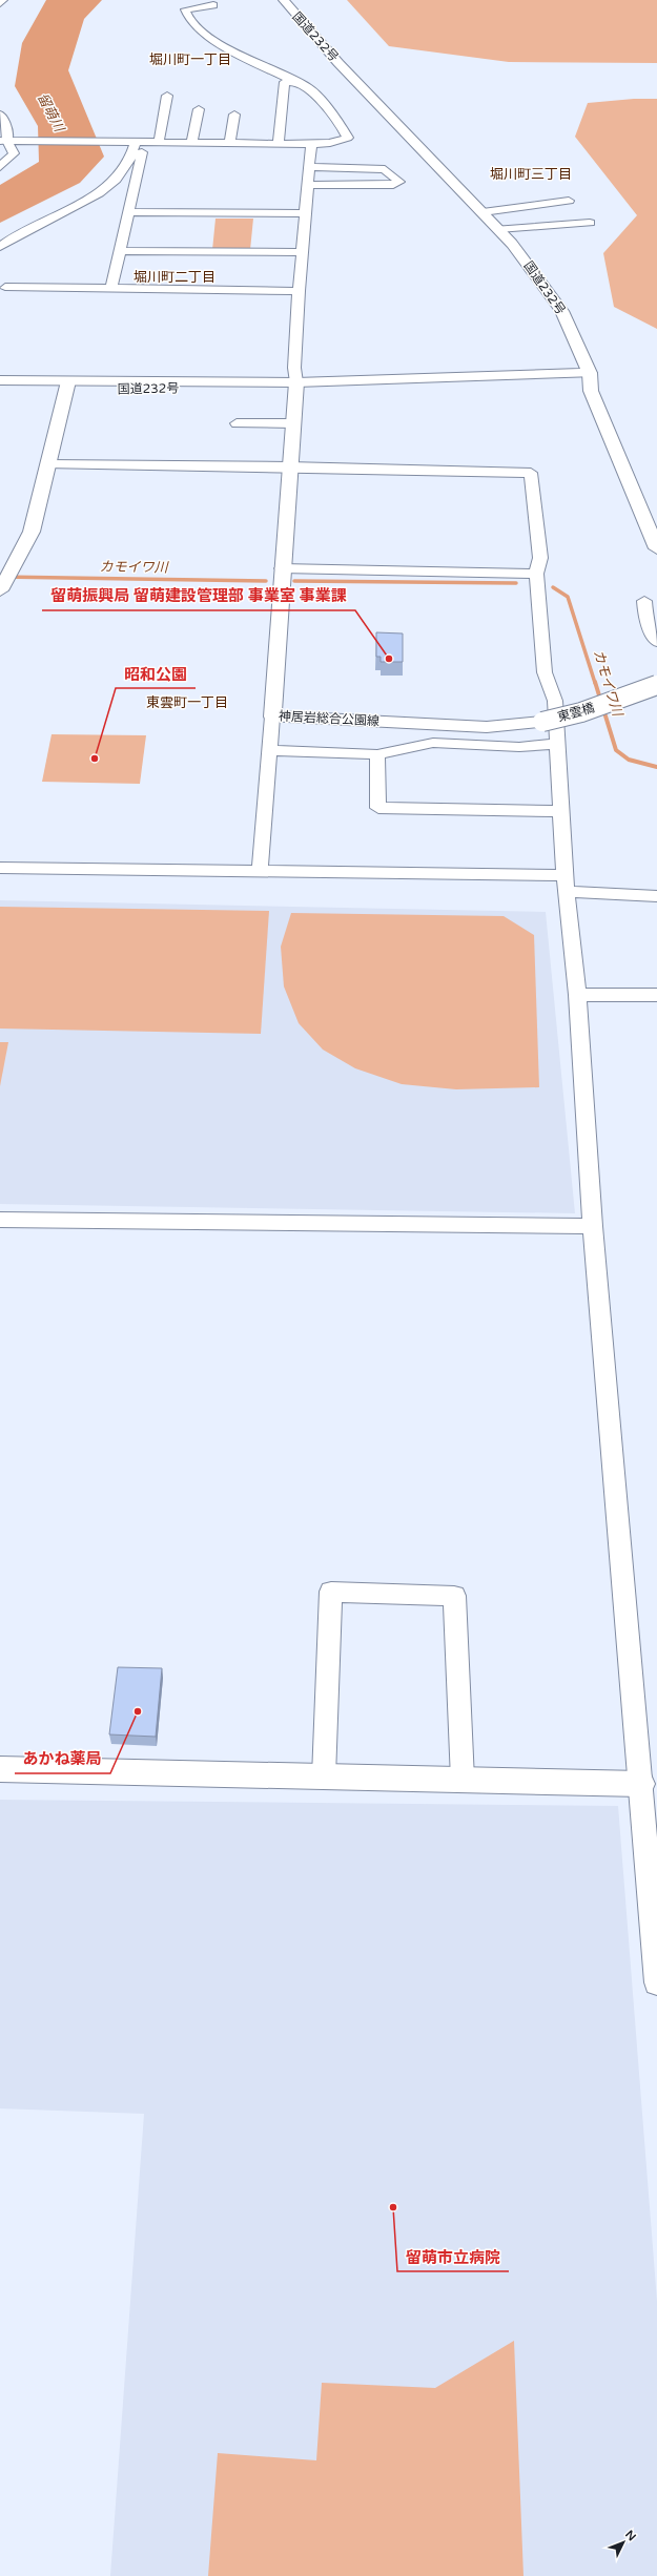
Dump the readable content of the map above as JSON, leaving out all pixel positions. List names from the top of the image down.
{
  "streets": {
    "main road": ["国道232号", "東雲橋", "神居岩総合公園線"]
  },
  "crossings": [
    ["国道232号", "神居岩総合公園線"],
    ["東雲橋", "神居岩総合公園線"]
  ],
  "districts": [
    "堀川町一丁目",
    "堀川町三丁目",
    "堀川町二丁目",
    "東雲町一丁目"
  ],
  "water": ["留萌川", "カモイワ川"],
  "places": [
    "留萌振興局 留萌建設管理部 事業室 事業課",
    "昭和公園",
    "あかね薬局",
    "留萌市立病院"
  ],
  "north": "top right"
}
